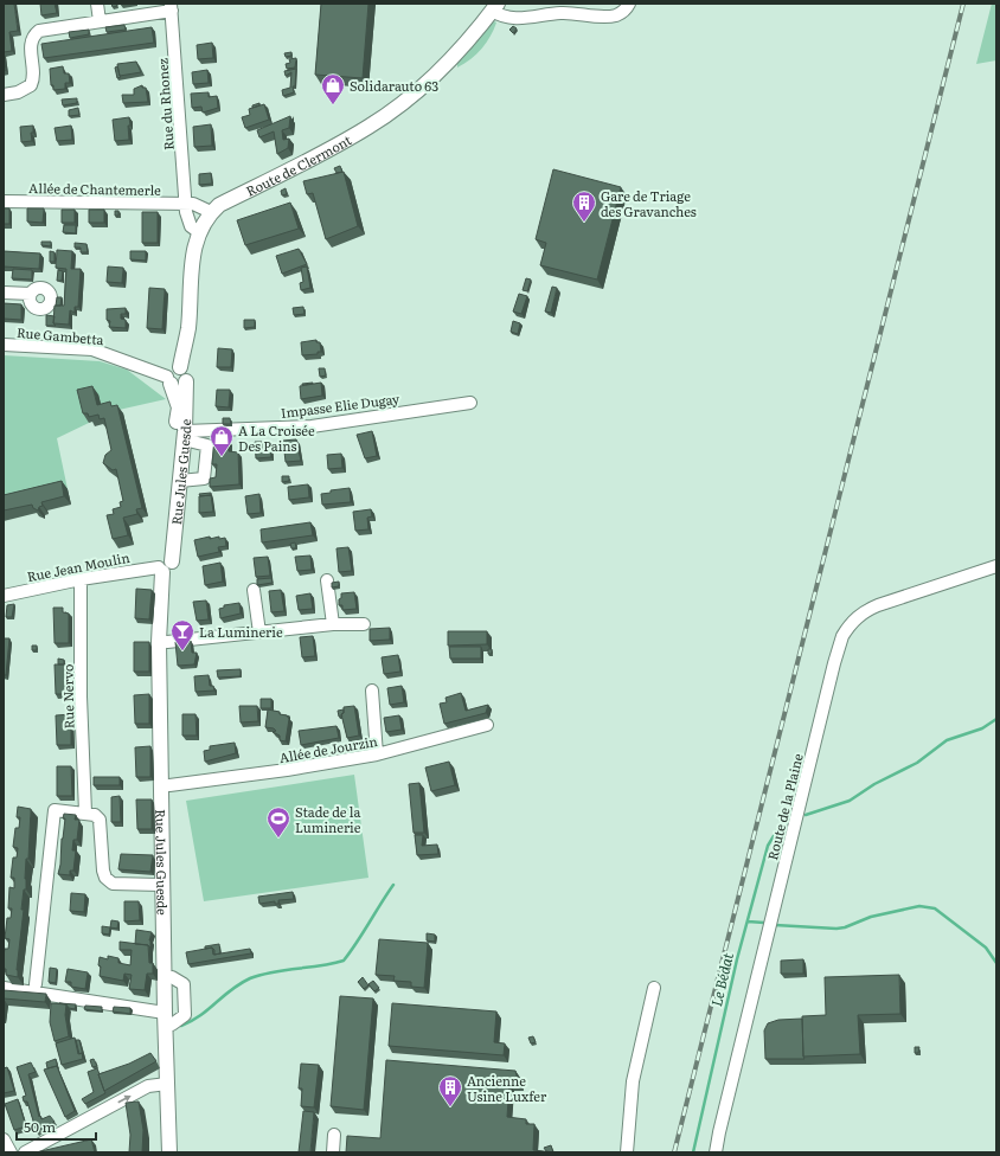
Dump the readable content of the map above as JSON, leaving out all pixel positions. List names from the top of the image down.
{
  "streets": {
    "main road": ["Route de Clermont", "Rue Jules Guesde"],
    "street": [
      "Rue du Rhonez",
      "Allée de Chantemerle",
      "Rue Gambetta",
      "Impasse Elie Dugay",
      "Rue Jean Moulin",
      "Rue Nervo",
      "Allée de Jourzin",
      "Route de la Plaine"
    ]
  },
  "crossings": [
    ["Rue du Rhonez", "Route de Clermont"],
    ["Rue du Rhonez", "Allée de Chantemerle"],
    ["Route de Clermont", "Allée de Chantemerle"],
    ["Route de Clermont", "Rue Gambetta"],
    ["Route de Clermont", "Rue Jules Guesde"],
    ["Rue Gambetta", "Rue Jules Guesde"],
    ["Impasse Elie Dugay", "Rue Jules Guesde"],
    ["Rue Jules Guesde", "Rue Jean Moulin"],
    ["Rue Jules Guesde", "Allée de Jourzin"],
    ["Rue Jean Moulin", "Rue Nervo"]
  ],
  "water": ["Le Bédat"],
  "places": {
    "shop": ["Solidarauto 63", "A La Croisée Des Pains"],
    "building": ["Gare de Triage des Gravanches", "Ancienne Usine Luxfer"],
    "bar": ["La Luminerie"],
    "sports": ["Stade de la Luminerie"]
  },
  "scale_bar": "50 m"
}
